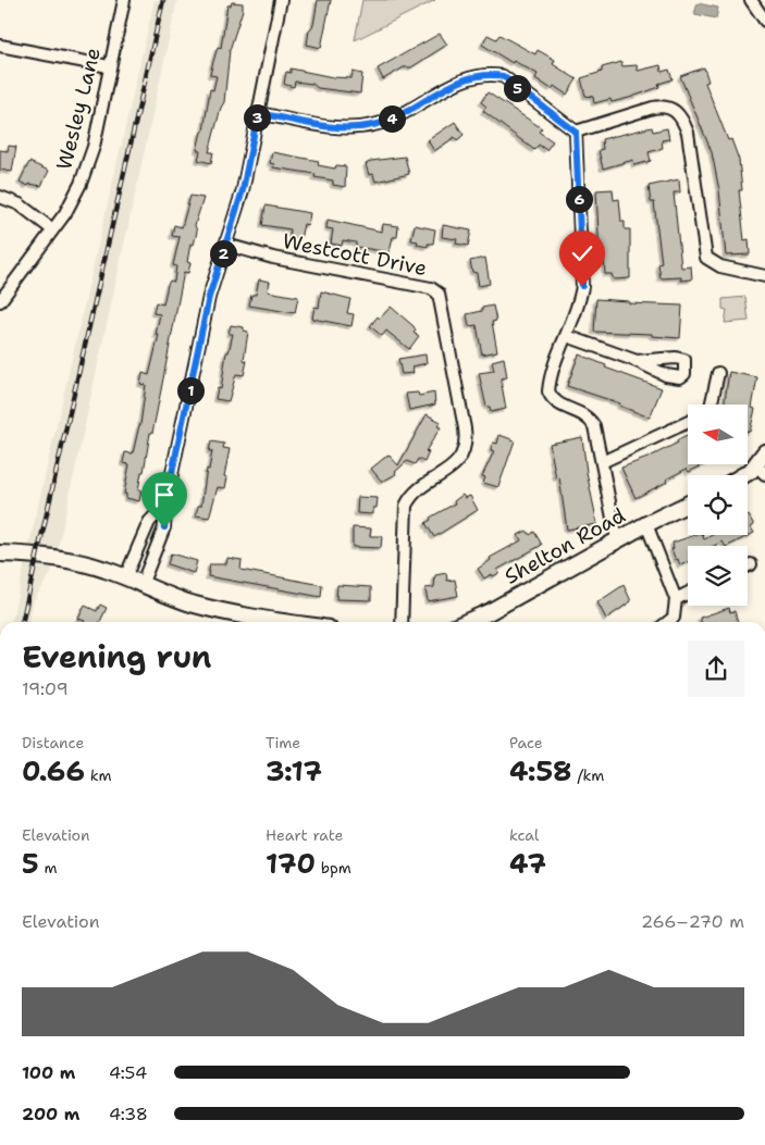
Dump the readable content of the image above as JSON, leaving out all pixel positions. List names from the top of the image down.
{
  "streets": {
    "street": ["Wesley Lane", "Westcott Drive", "Shelton Road"]
  },
  "north": "left",
  "page": {
    "pins": [
      "5",
      "3",
      "4",
      "6",
      "2",
      "1"
    ],
    "heading": ["Evening run", "19:09"],
    "stats": [
      ["Distance", "0.66 km"],
      ["Time", "3:17"],
      ["Pace", "4:58 /km"],
      ["Elevation", "5 m"],
      ["Heart rate", "170 bpm"],
      ["kcal", "47"]
    ],
    "chart": ["Elevation", "266–270 m"],
    "list": [
      {
        "name": "100 m",
        "note": "4:54"
      },
      {
        "name": "200 m",
        "note": "4:38"
      }
    ]
  }
}
